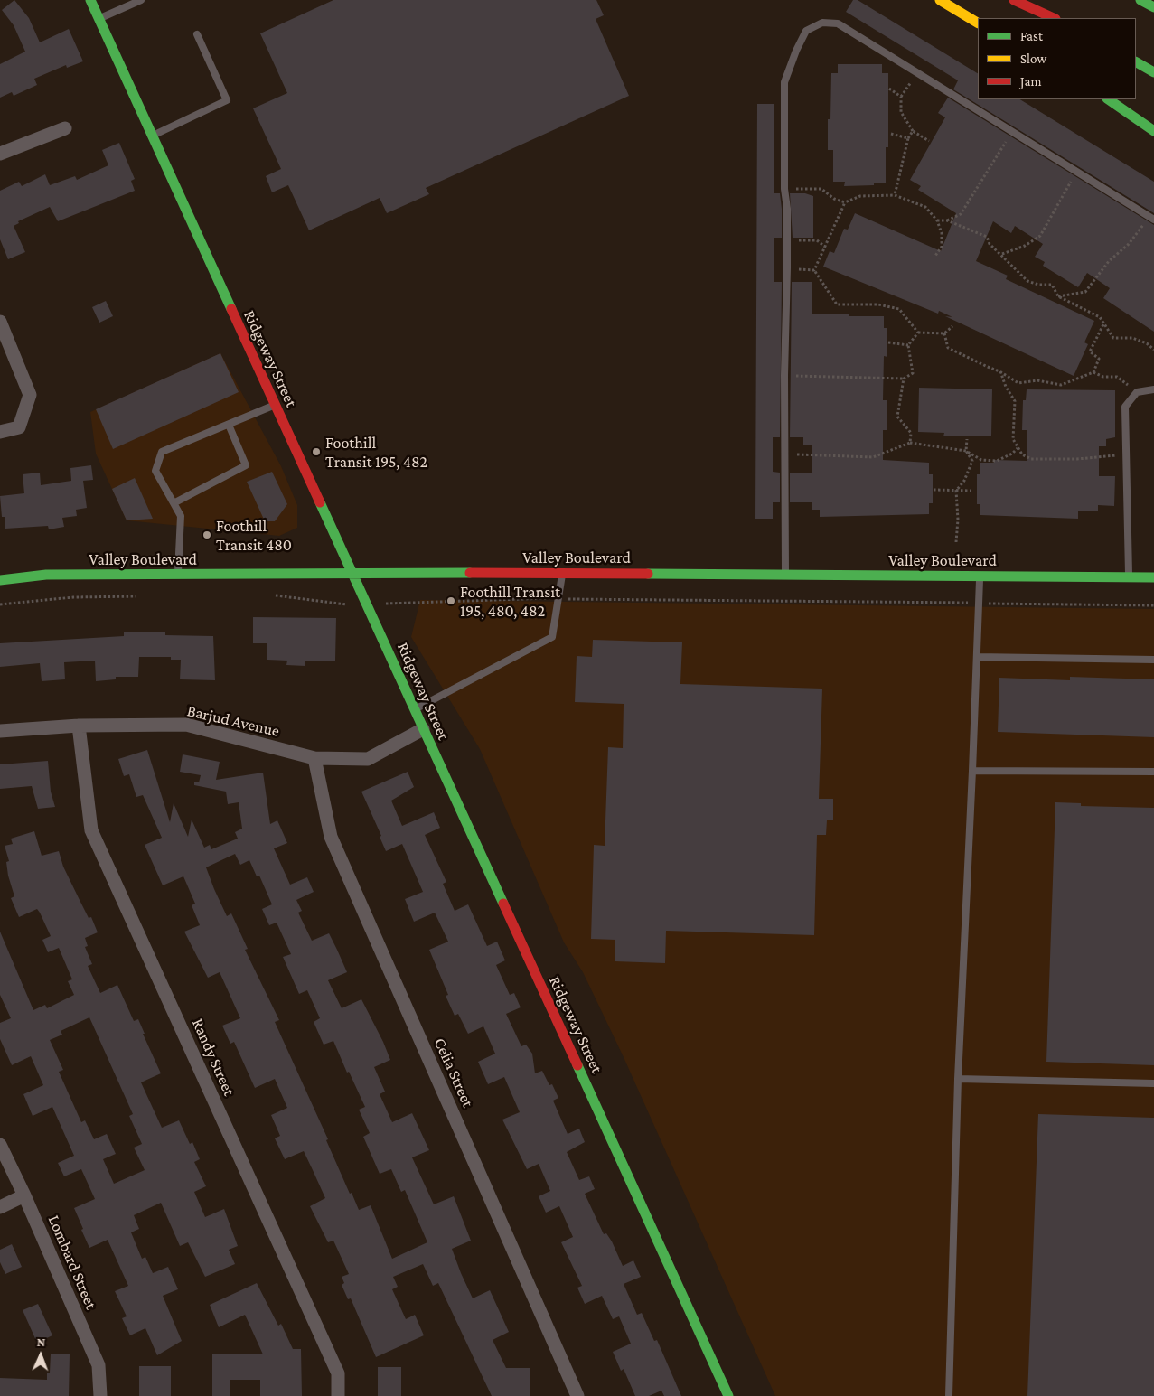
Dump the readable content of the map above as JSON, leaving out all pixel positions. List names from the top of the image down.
{
  "streets": {
    "main road": ["Ridgeway Street", "Valley Boulevard"],
    "street": [
      "Barjud Avenue",
      "Randy Street",
      "Celia Street",
      "Lombard Street"
    ]
  },
  "crossings": [
    ["Ridgeway Street", "Valley Boulevard"],
    ["Ridgeway Street", "Barjud Avenue"],
    ["Barjud Avenue", "Randy Street"],
    ["Barjud Avenue", "Celia Street"]
  ],
  "places": ["Foothill Transit 195, 482", "Foothill Transit 480", "Foothill Transit 195, 480, 482"],
  "legend": ["Fast", "Slow", "Jam"],
  "north": "top"
}
